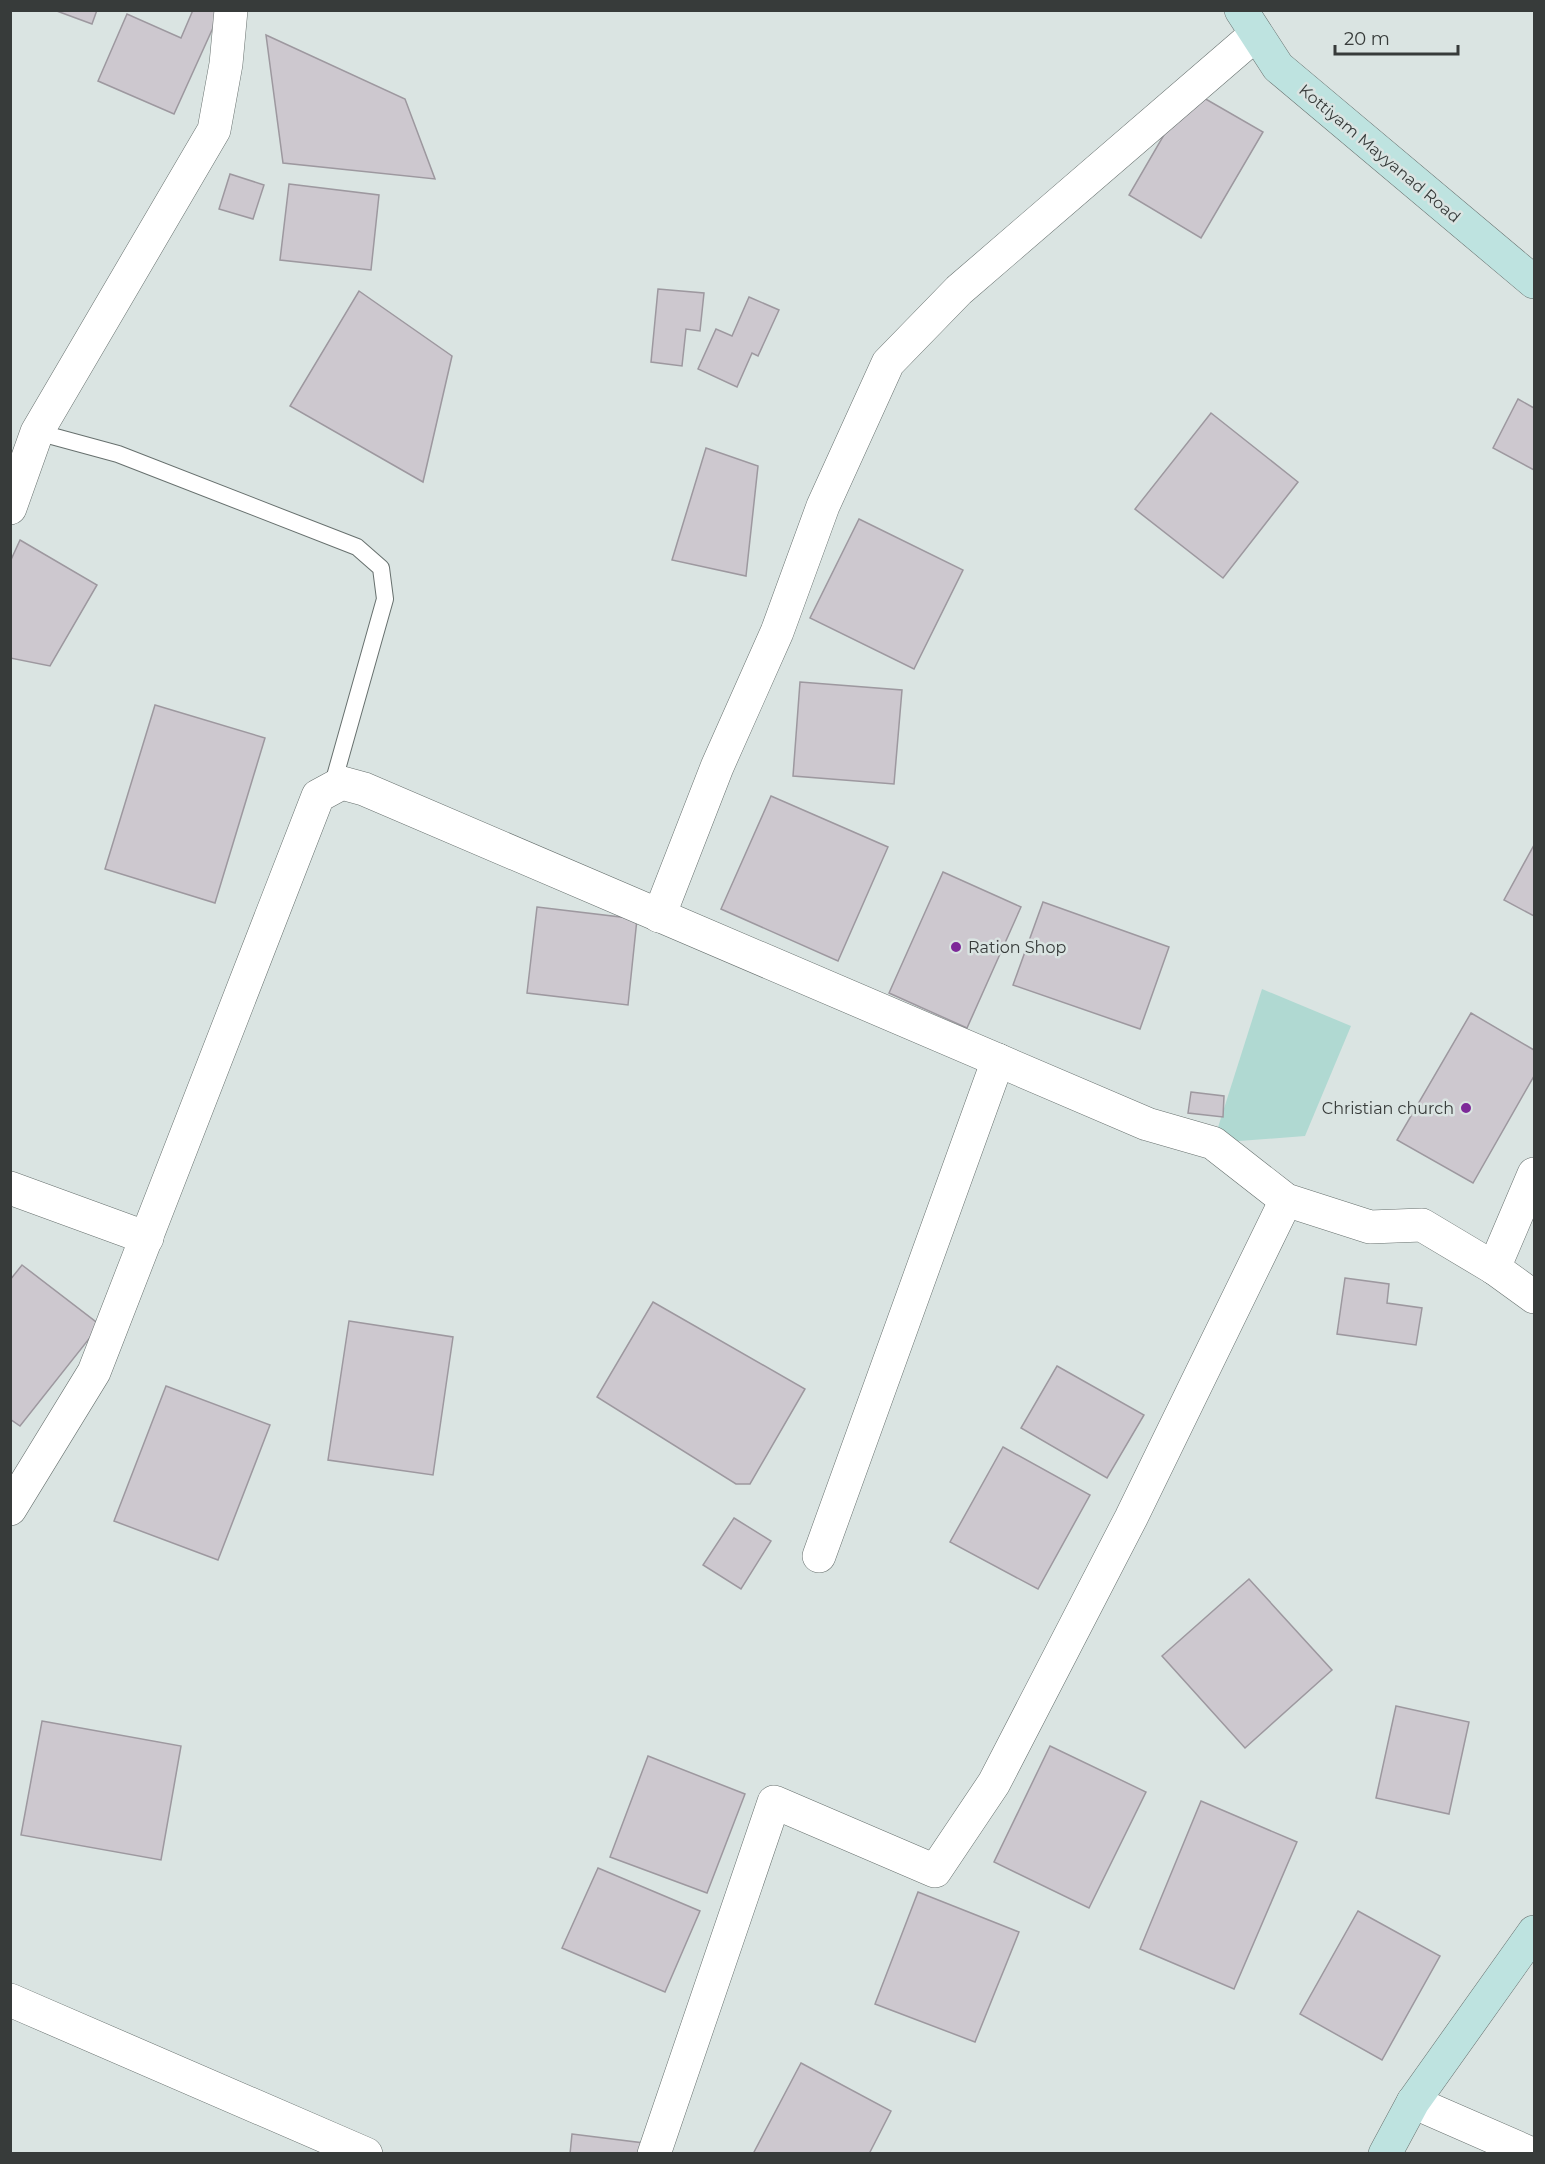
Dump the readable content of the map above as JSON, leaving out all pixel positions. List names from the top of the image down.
{
  "streets": {
    "main road": ["Kottiyam Mayyanad Road"]
  },
  "places": ["Ration Shop", "Christian church"],
  "scale_bar": "20 m"
}
